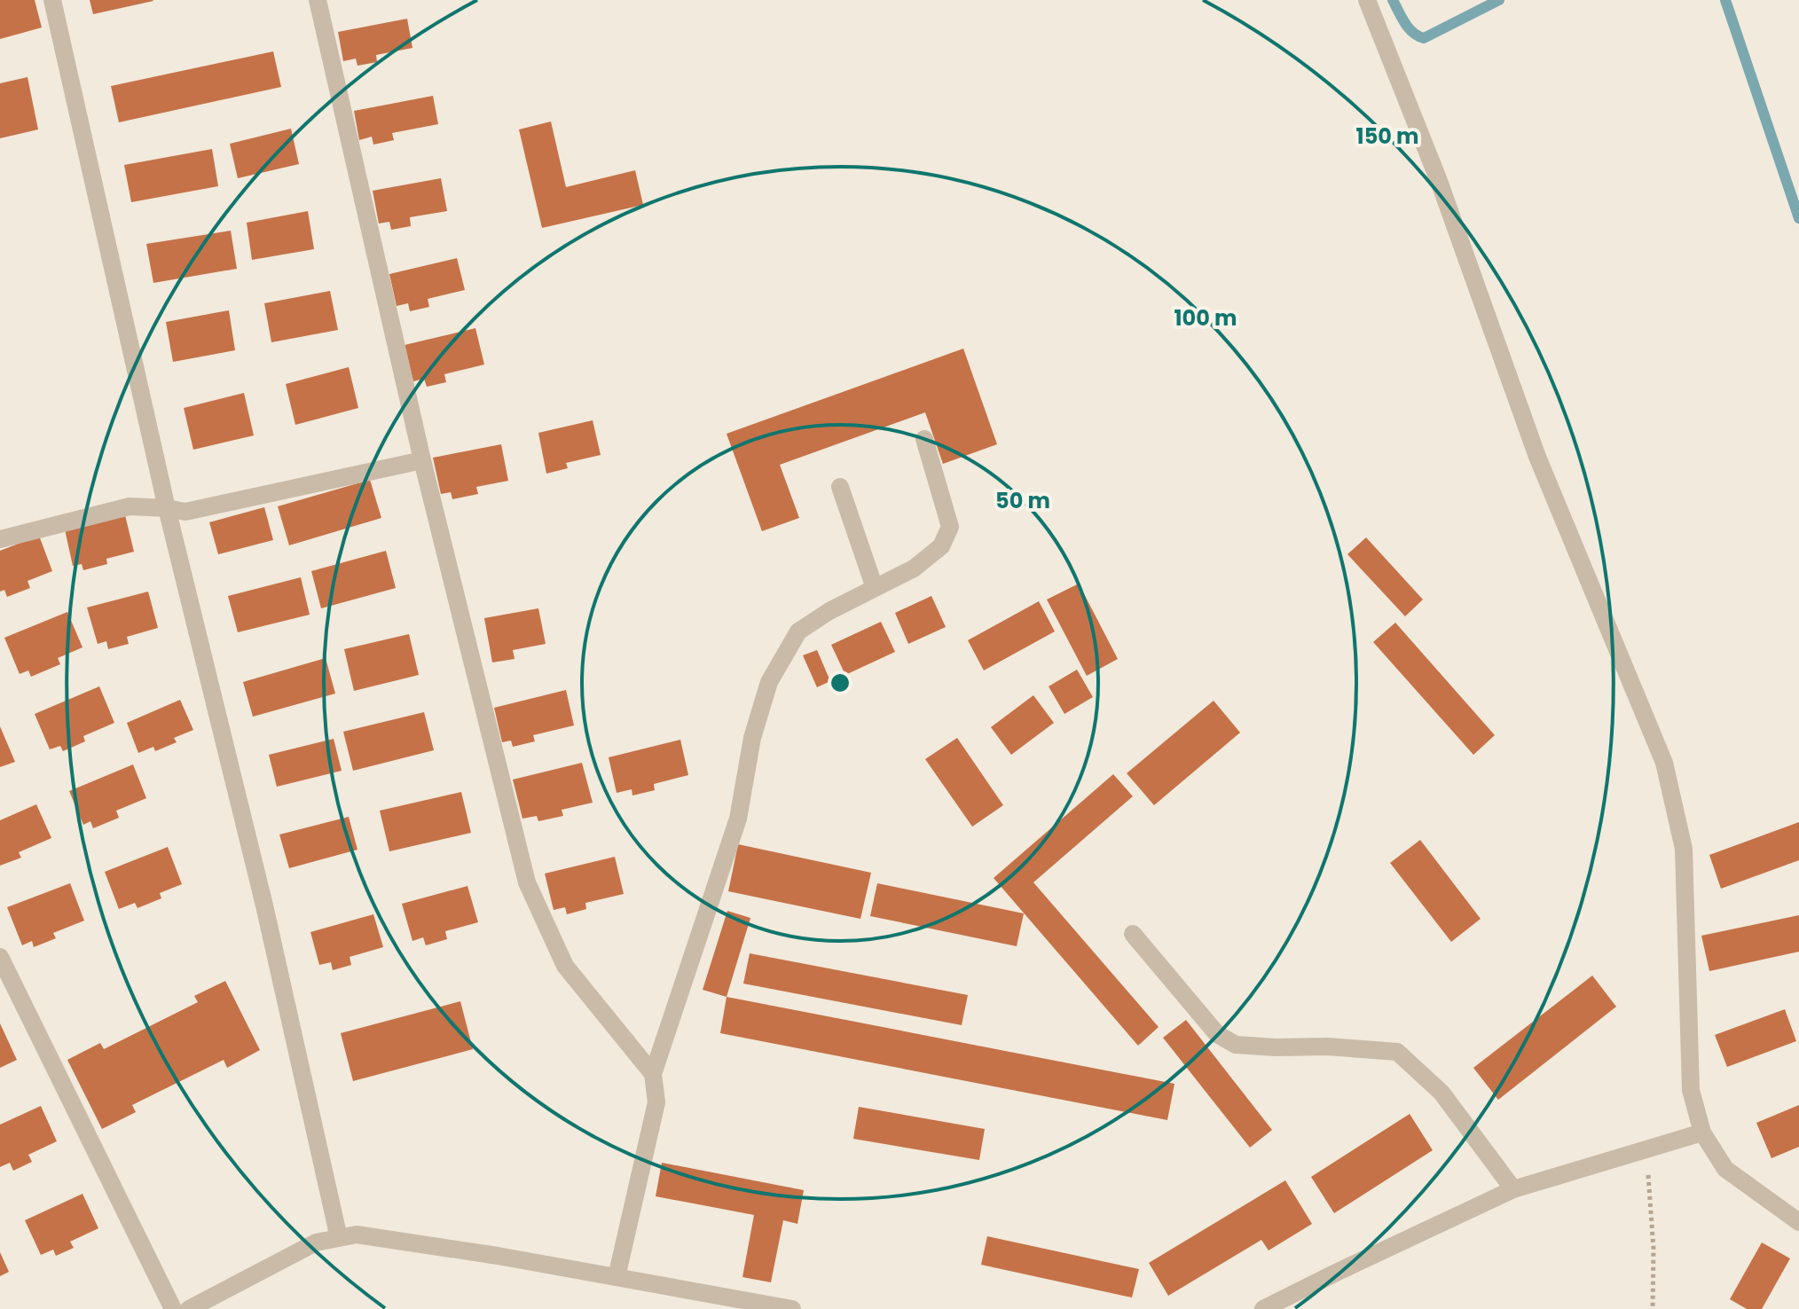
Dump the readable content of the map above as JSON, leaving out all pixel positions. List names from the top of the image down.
{
  "rings": ["150 m", "100 m", "50 m"]
}
